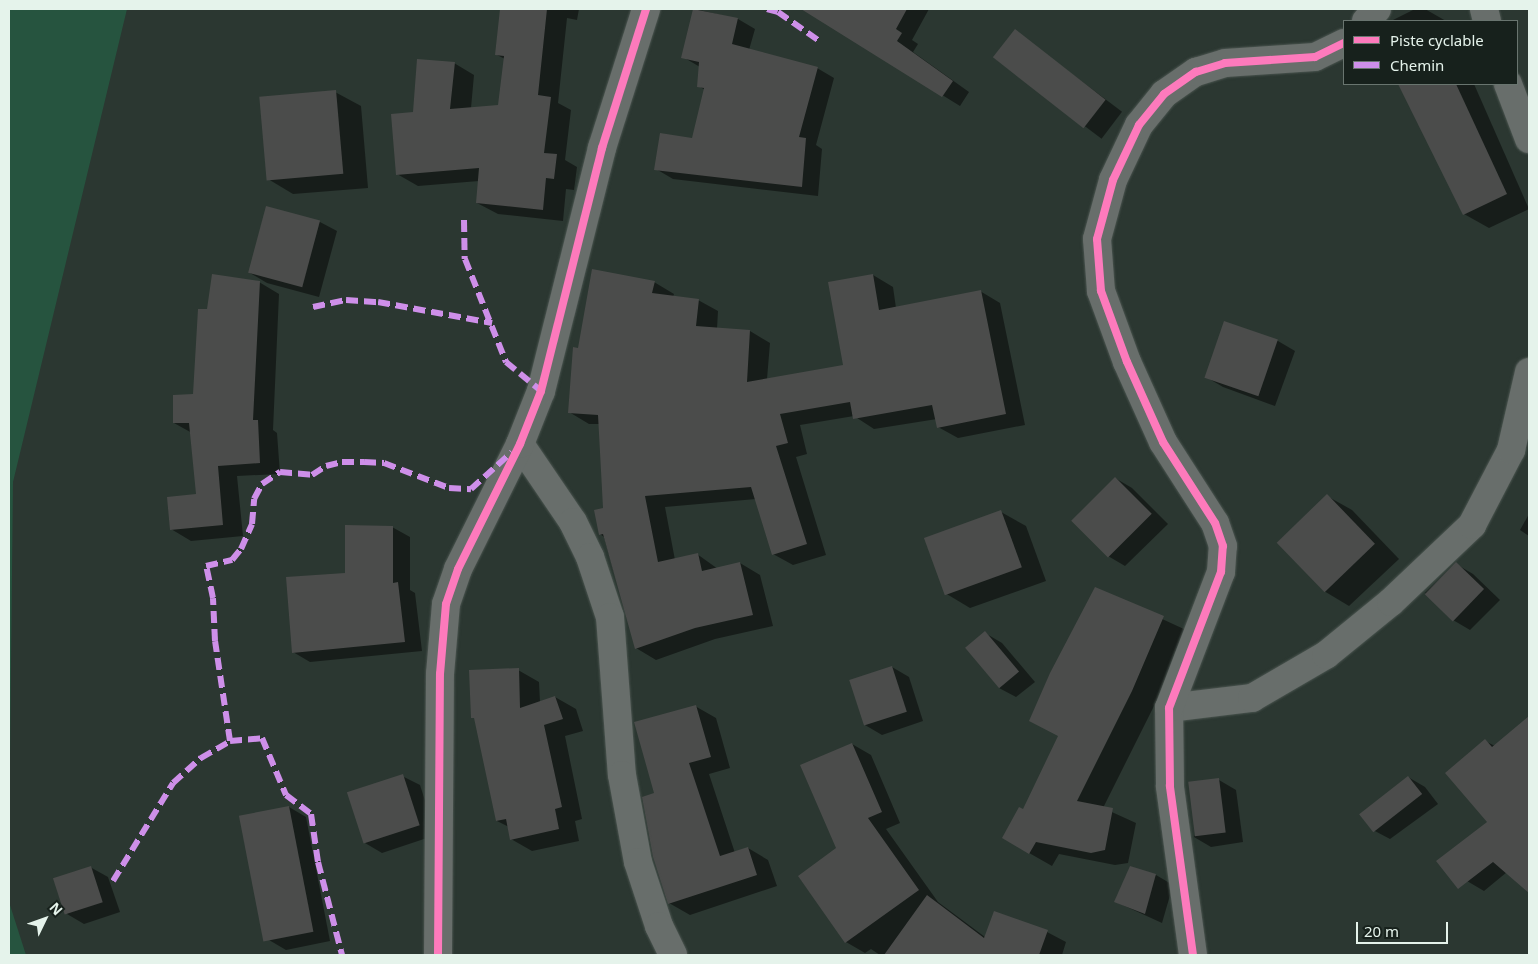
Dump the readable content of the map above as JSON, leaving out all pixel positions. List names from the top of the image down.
{
  "legend": ["Piste cyclable", "Chemin"],
  "scale_bar": "20 m",
  "north": "top right"
}
